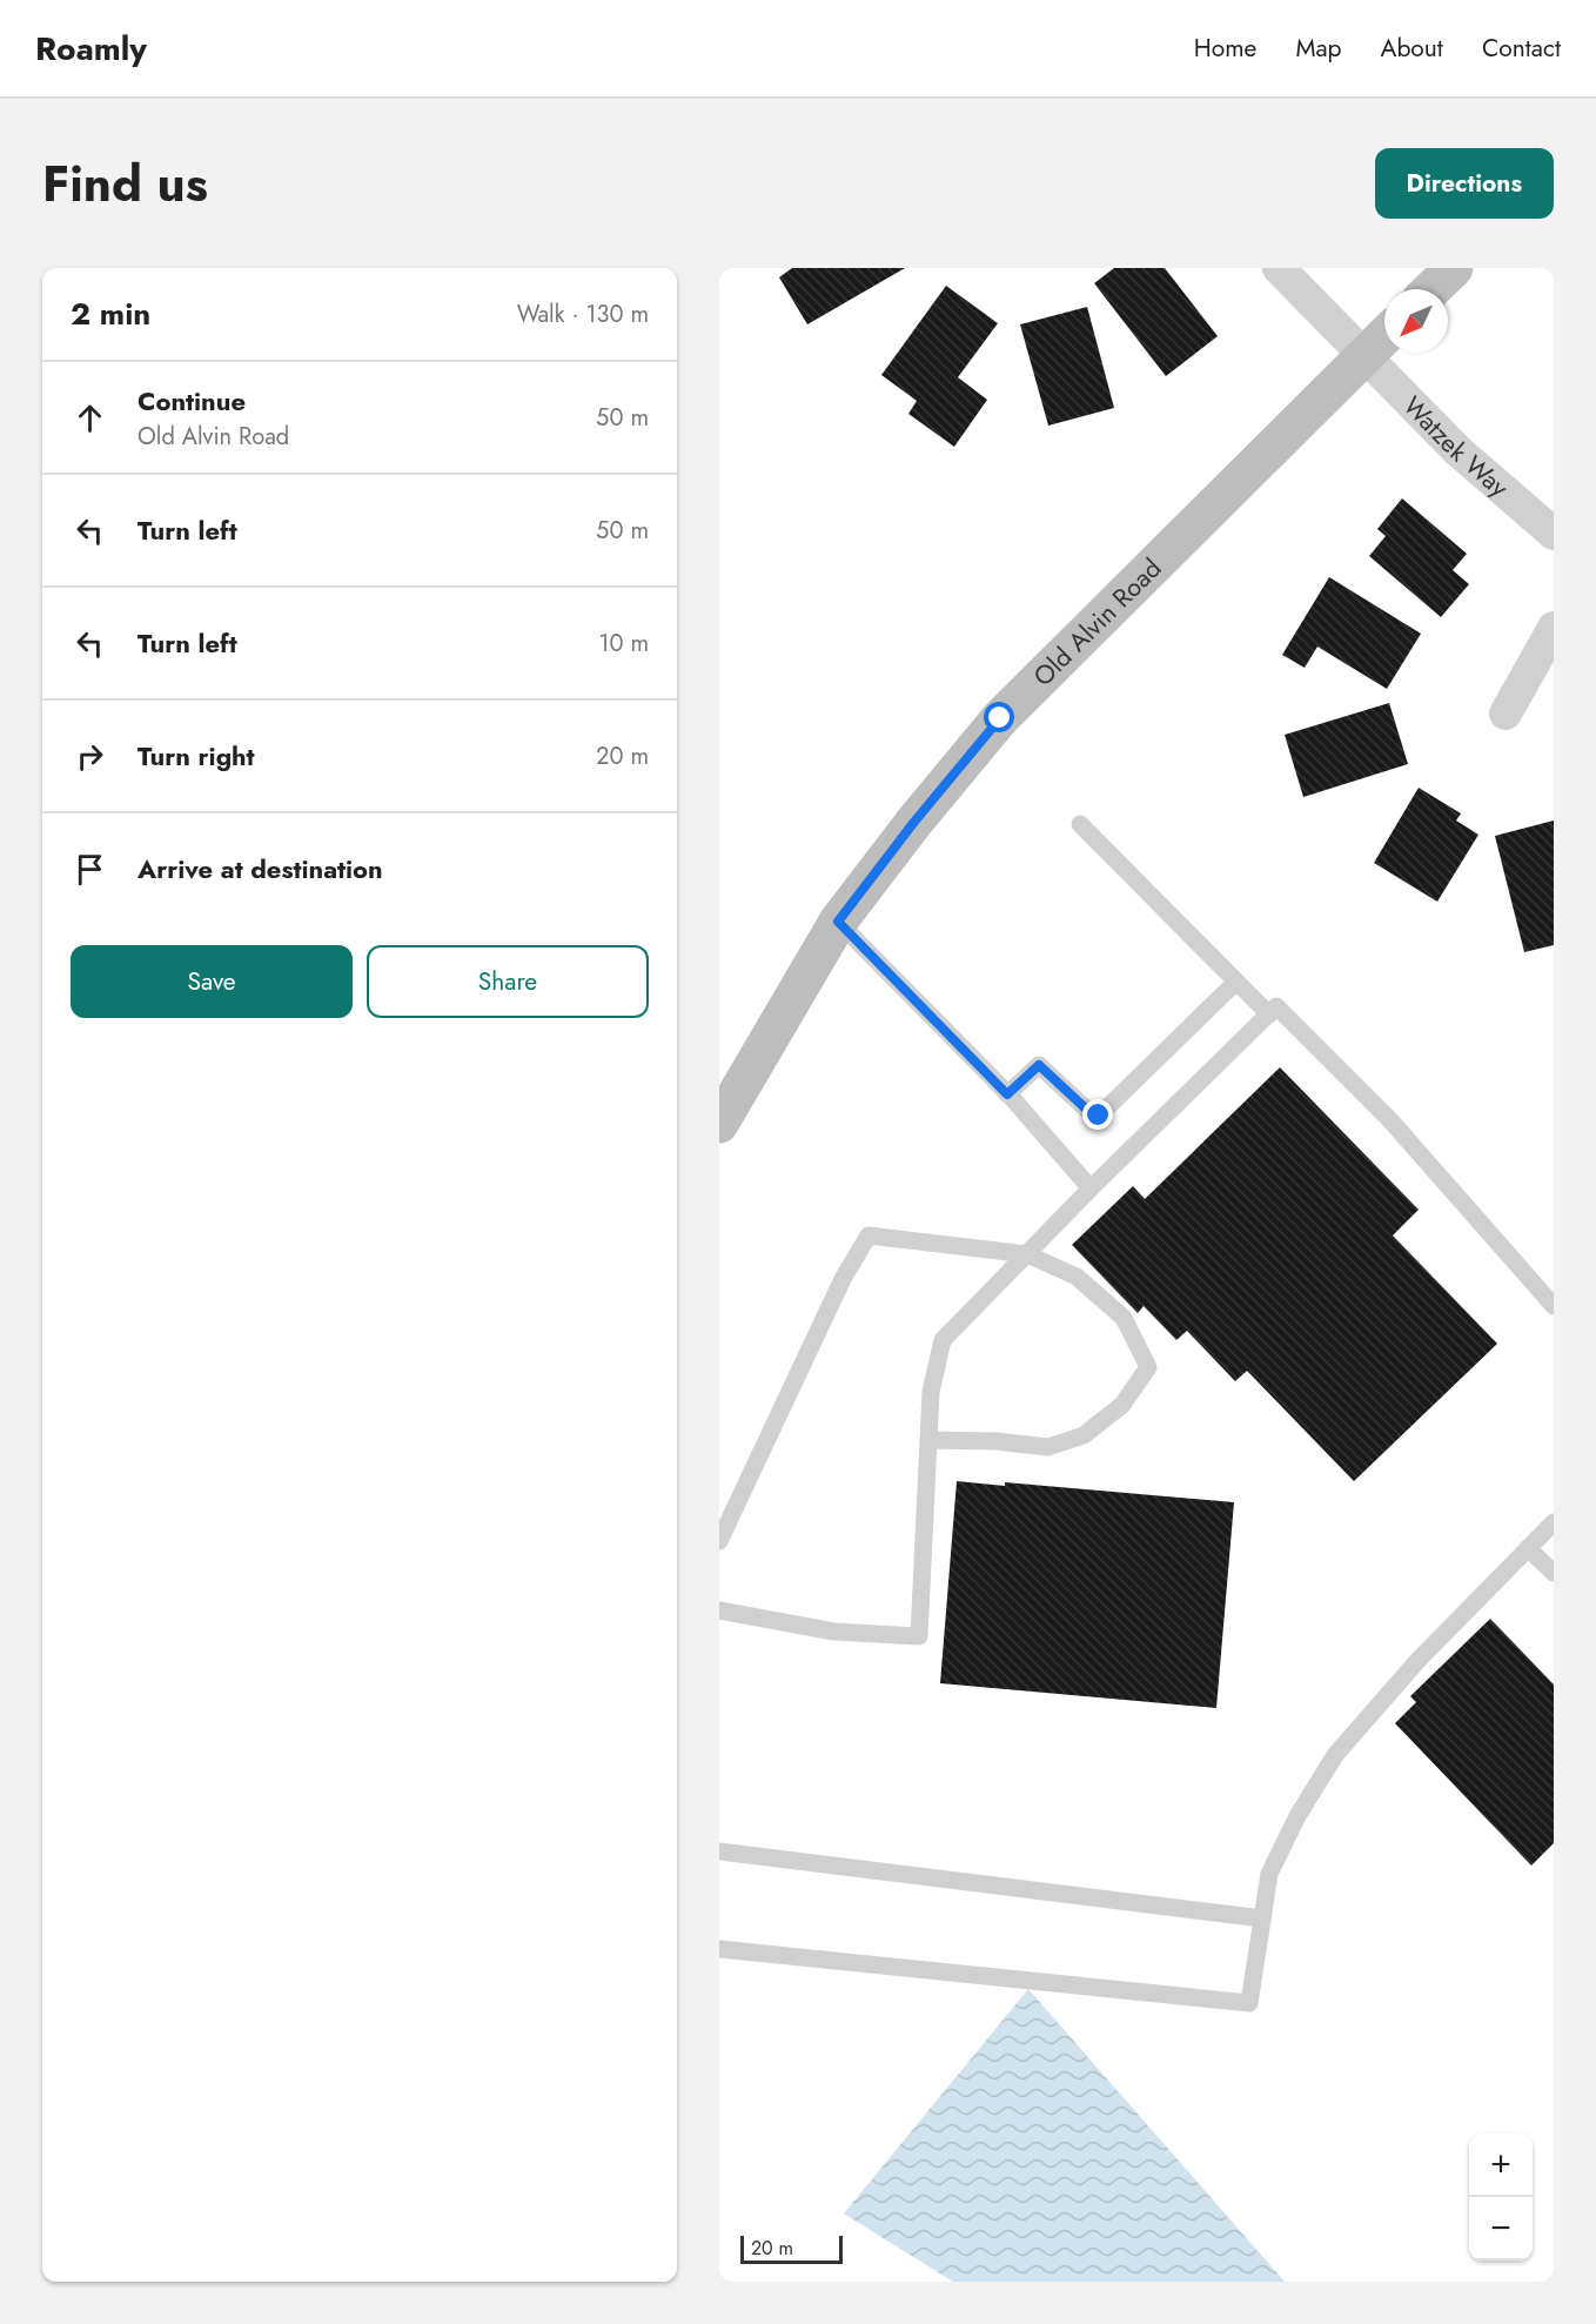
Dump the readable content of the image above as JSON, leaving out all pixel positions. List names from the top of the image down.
{
  "streets": {
    "street": ["Watzek Way", "Old Alvin Road"]
  },
  "crossings": [
    ["Watzek Way", "Old Alvin Road"]
  ],
  "scale_bar": "20 m",
  "north": "bottom left",
  "page": {
    "header": "Roamly",
    "nav": [
      "Home",
      "Map",
      "About",
      "Contact"
    ],
    "title": "Find us",
    "buttons": [
      "Directions",
      ["Save", "Share"]
    ],
    "heading": ["2 min", "Walk · 130 m"],
    "list": [
      ["Continue", "Old Alvin Road", "50 m"],
      ["Turn left", "50 m"],
      ["Turn left", "10 m"],
      ["Turn right", "20 m"],
      "Arrive at destination"
    ],
    "map_buttons": ["+", "−"],
    "scale": "20 m"
  }
}
